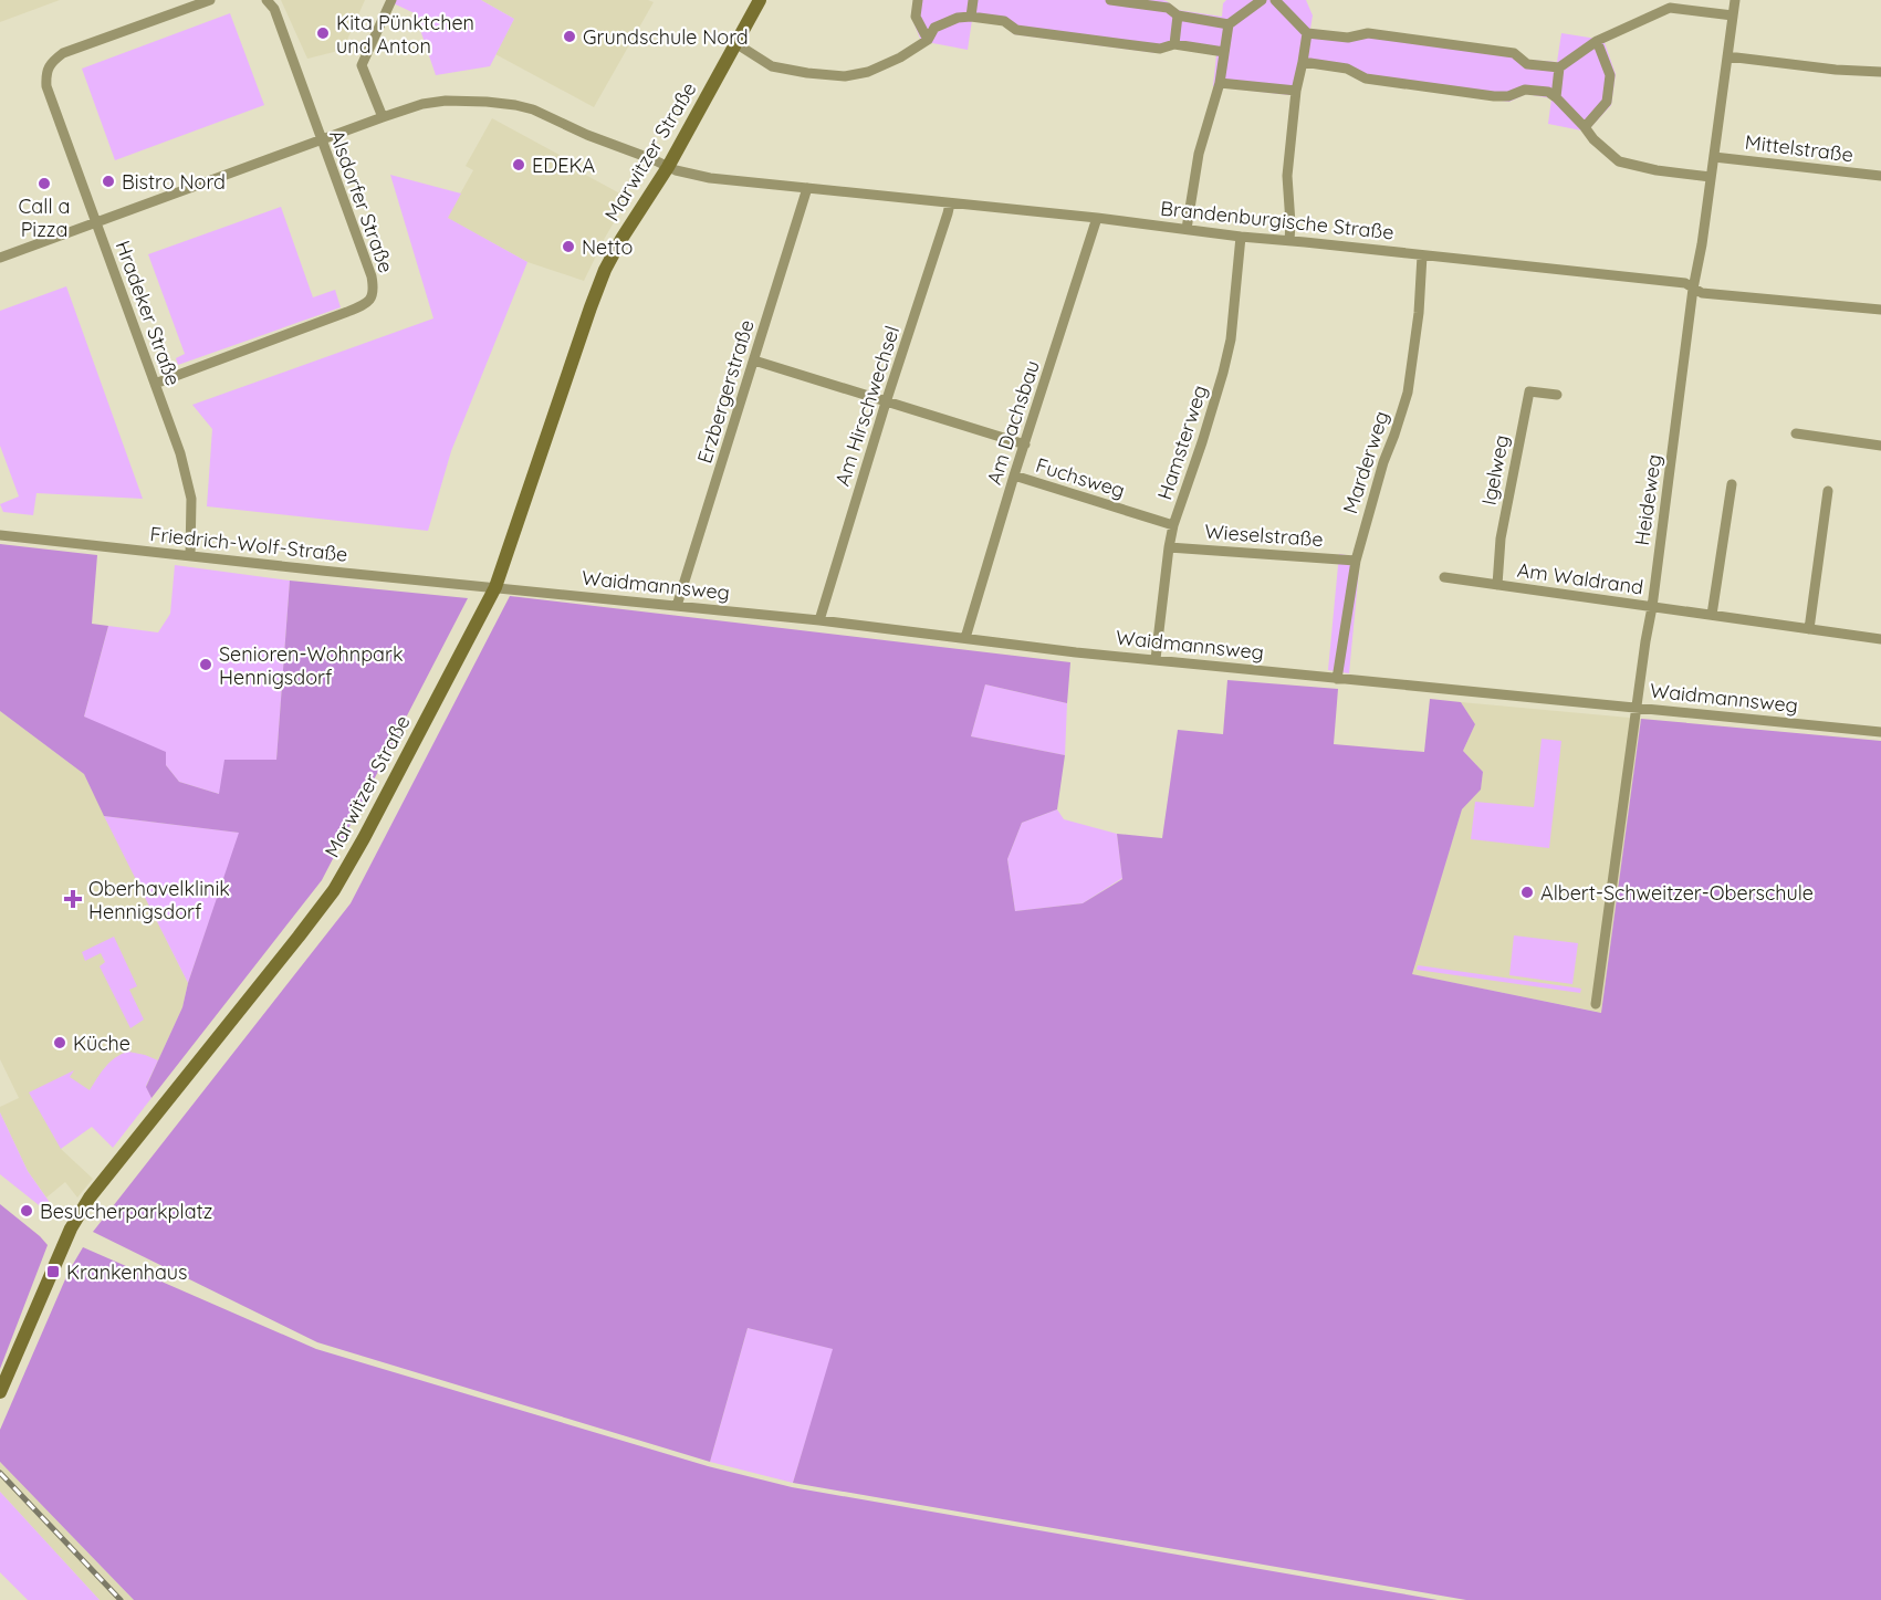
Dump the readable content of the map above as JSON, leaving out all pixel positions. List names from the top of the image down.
{
  "streets": {
    "main road": ["Marwitzer Straße"],
    "street": [
      "Mittelstraße",
      "Alsdorfer Straße",
      "Brandenburgische Straße",
      "Hradeker Straße",
      "Erzbergerstraße",
      "Am Hirschwechsel",
      "Am Dachsbau",
      "Hamsterweg",
      "Marderweg",
      "Igelweg",
      "Fuchsweg",
      "Heideweg",
      "Wieselstraße",
      "Friedrich-Wolf-Straße",
      "Am Waldrand",
      "Waidmannsweg"
    ]
  },
  "crossings": [
    ["Mittelstraße", "Heideweg"],
    ["Marwitzer Straße", "Brandenburgische Straße"],
    ["Marwitzer Straße", "Friedrich-Wolf-Straße"],
    ["Marwitzer Straße", "Waidmannsweg"],
    ["Alsdorfer Straße", "Brandenburgische Straße"],
    ["Alsdorfer Straße", "Hradeker Straße"],
    ["Brandenburgische Straße", "Hradeker Straße"],
    ["Brandenburgische Straße", "Erzbergerstraße"],
    ["Brandenburgische Straße", "Am Hirschwechsel"],
    ["Brandenburgische Straße", "Am Dachsbau"],
    ["Brandenburgische Straße", "Hamsterweg"],
    ["Brandenburgische Straße", "Marderweg"],
    ["Brandenburgische Straße", "Heideweg"],
    ["Hradeker Straße", "Friedrich-Wolf-Straße"],
    ["Erzbergerstraße", "Fuchsweg"],
    ["Erzbergerstraße", "Waidmannsweg"],
    ["Am Hirschwechsel", "Fuchsweg"],
    ["Am Hirschwechsel", "Waidmannsweg"],
    ["Am Dachsbau", "Fuchsweg"],
    ["Am Dachsbau", "Waidmannsweg"],
    ["Hamsterweg", "Fuchsweg"],
    ["Hamsterweg", "Wieselstraße"],
    ["Hamsterweg", "Waidmannsweg"],
    ["Marderweg", "Wieselstraße"],
    ["Marderweg", "Waidmannsweg"],
    ["Igelweg", "Am Waldrand"],
    ["Heideweg", "Am Waldrand"],
    ["Heideweg", "Waidmannsweg"],
    ["Friedrich-Wolf-Straße", "Waidmannsweg"]
  ],
  "places": {
    "other": [
      "Kita Pünktchen und Anton",
      "Grundschule Nord",
      "EDEKA",
      "Bistro Nord",
      "Call a Pizza",
      "Netto",
      "Senioren-Wohnpark Hennigsdorf",
      "Albert-Schweitzer-Oberschule",
      "Küche",
      "Besucherparkplatz"
    ],
    "health": ["Oberhavelklinik Hennigsdorf"],
    "transit": ["Krankenhaus"]
  }
}
